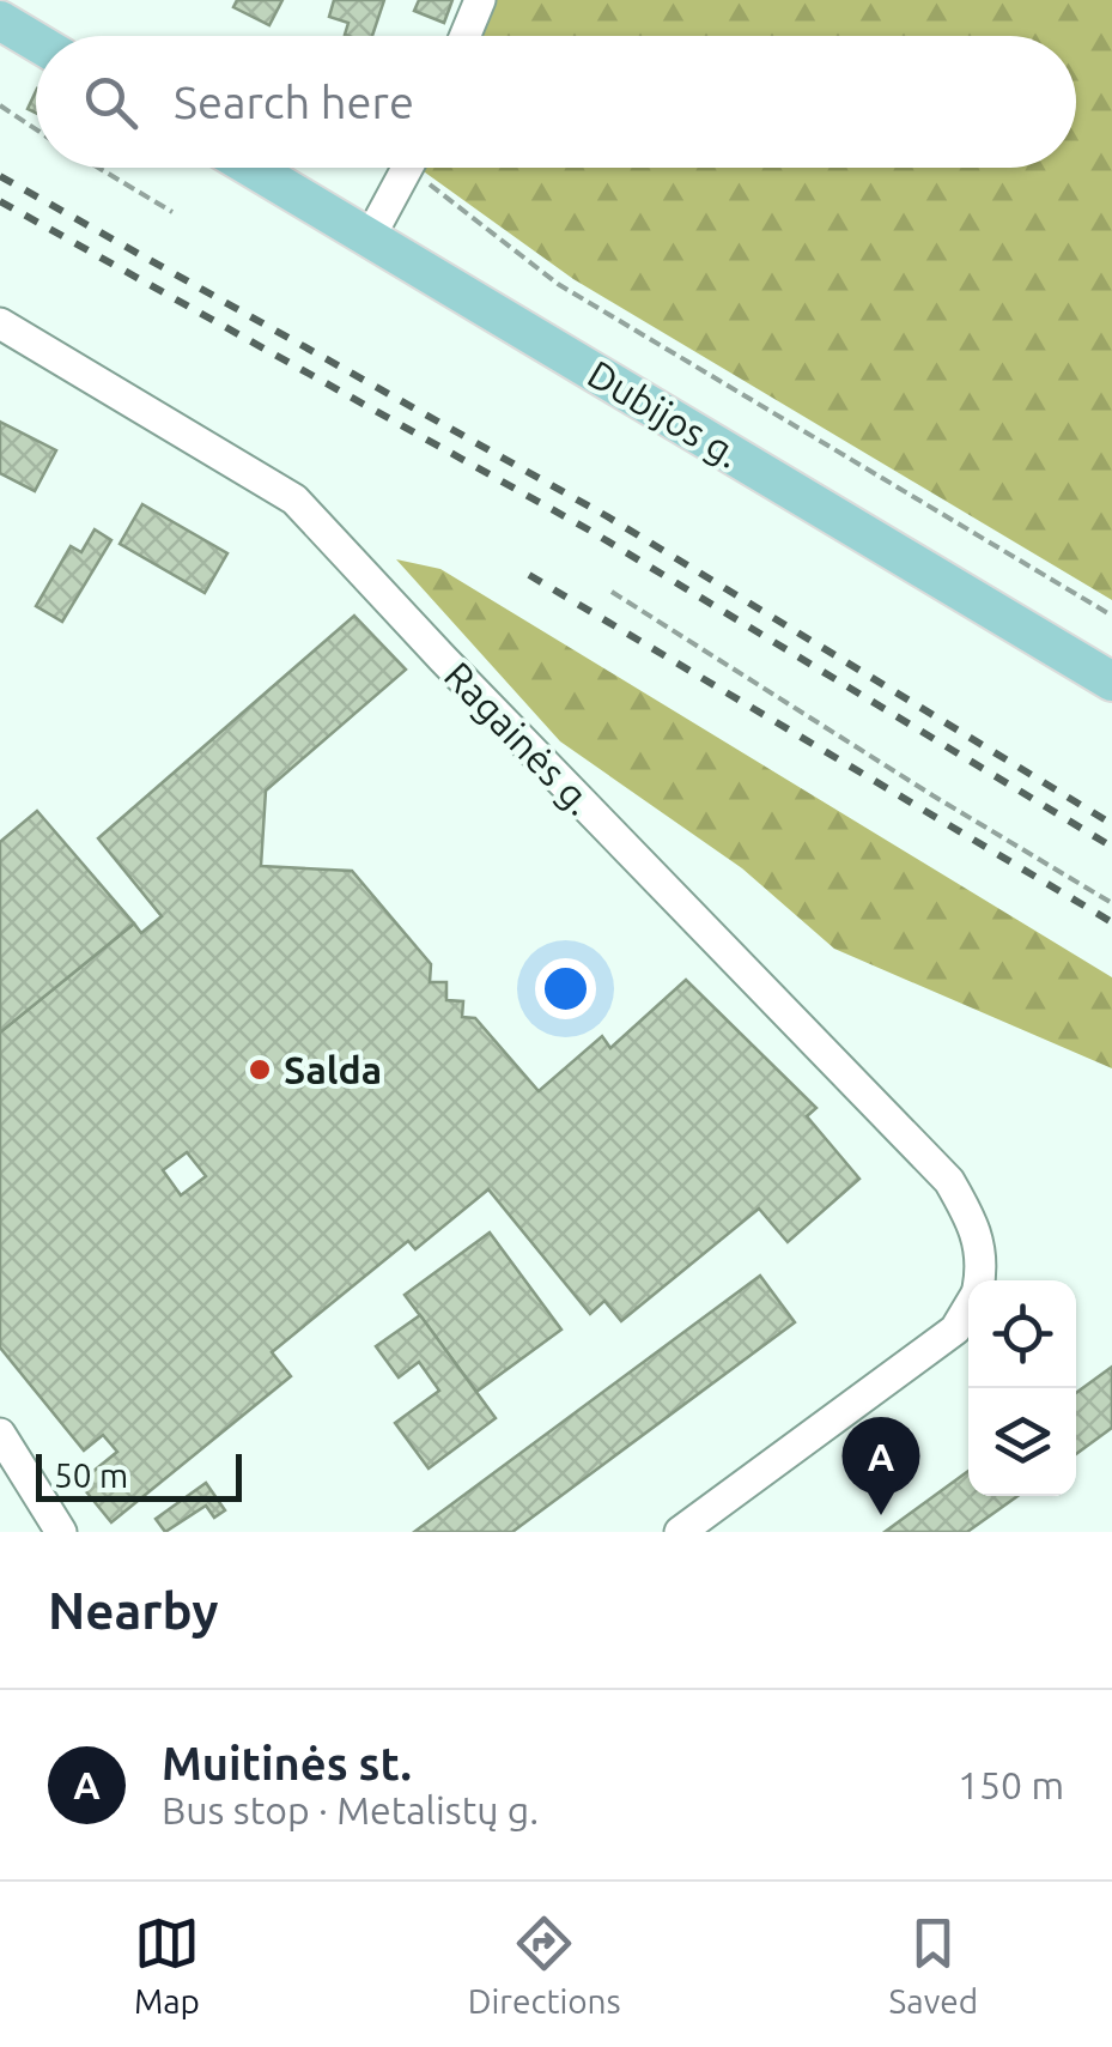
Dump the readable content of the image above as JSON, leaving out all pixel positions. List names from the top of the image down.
{
  "streets": {
    "main road": ["Dubijos g."],
    "street": ["Ragainės g."]
  },
  "places": ["Salda"],
  "scale_bar": "50 m",
  "page": {
    "search": "Search here",
    "pins": "A",
    "scale": "50 m",
    "heading": "Nearby",
    "list": [
      {
        "mark": "A",
        "name": "Muitinės st.",
        "note": "Bus stop · Metalistų g.",
        "value": "150 m"
      }
    ],
    "nav": ["Map", "Directions", "Saved"]
  }
}
